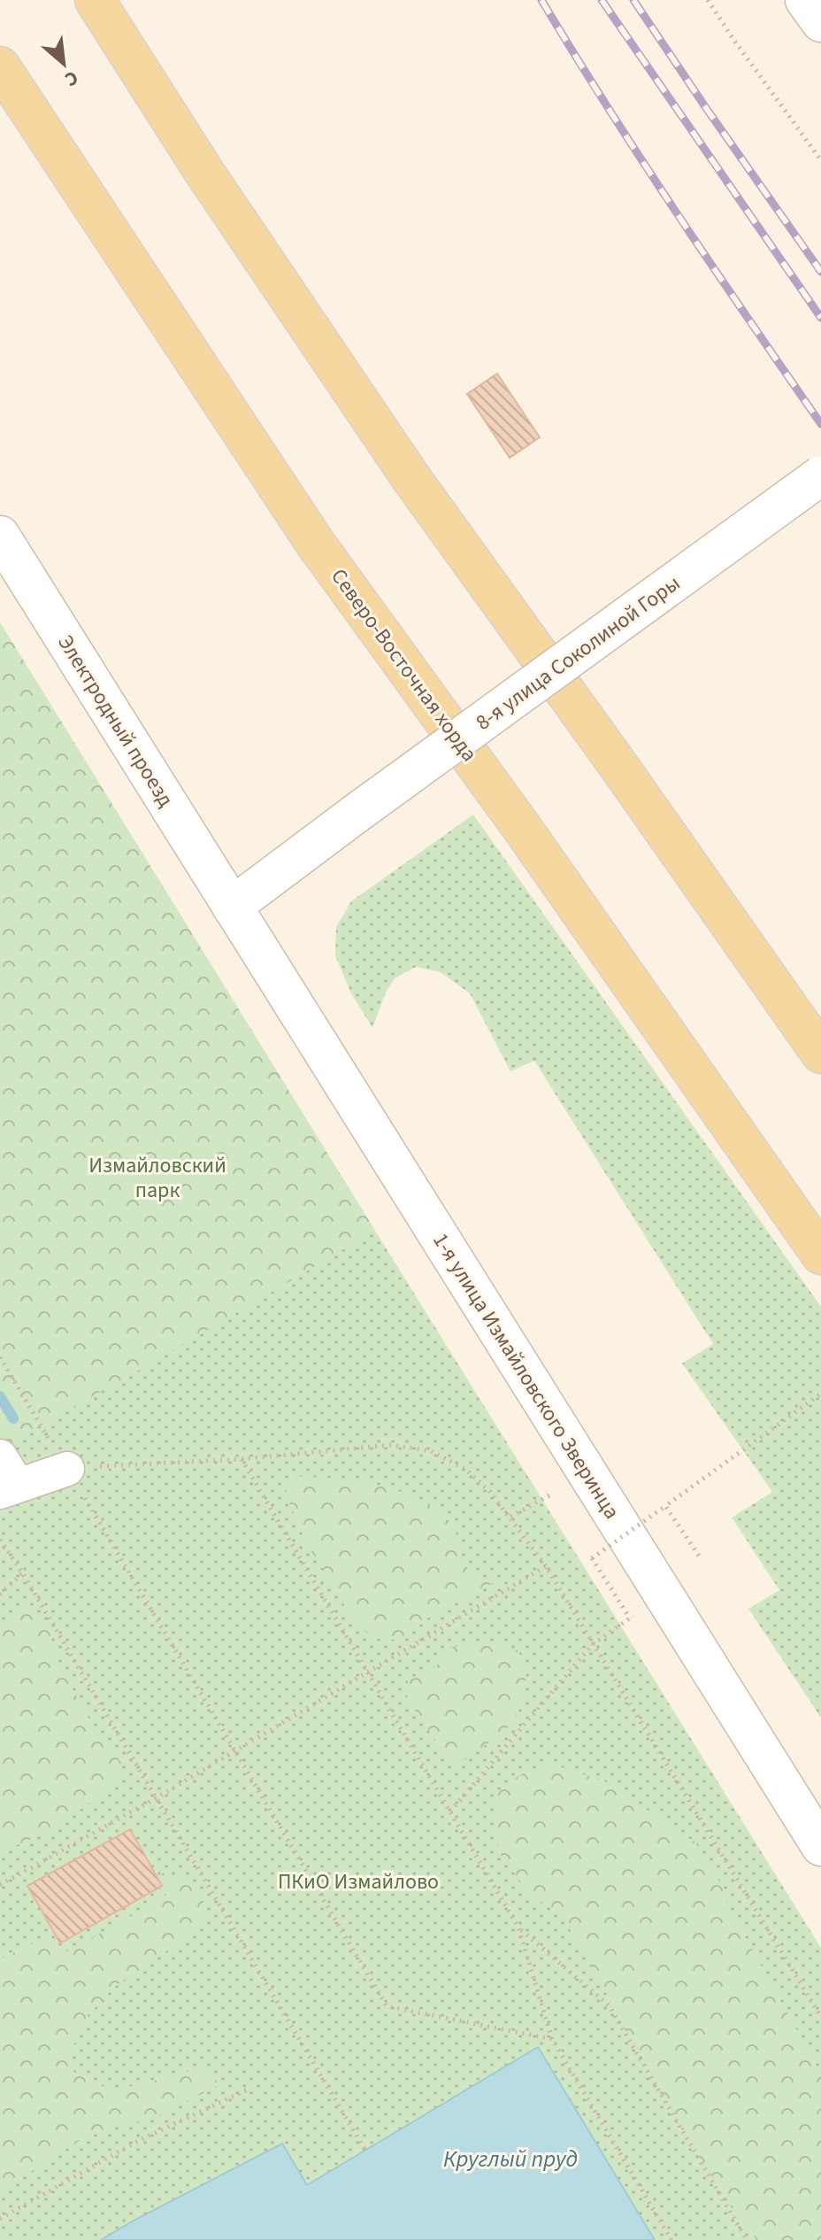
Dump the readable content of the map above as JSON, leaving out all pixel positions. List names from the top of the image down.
{
  "streets": {
    "main road": ["Северо-Восточная хорда"],
    "street": ["8-я улица Соколиной Горы", "Электродный проезд", "1-я улица Измайловского Зверинца"]
  },
  "crossings": [
    ["8-я улица Соколиной Горы", "Электродный проезд"],
    ["8-я улица Соколиной Горы", "1-я улица Измайловского Зверинца"],
    ["Электродный проезд", "1-я улица Измайловского Зверинца"]
  ],
  "water": ["Круглый пруд"],
  "parks": ["Измайловский парк", "ПКиО Измайлово"],
  "north": "bottom right"
}
